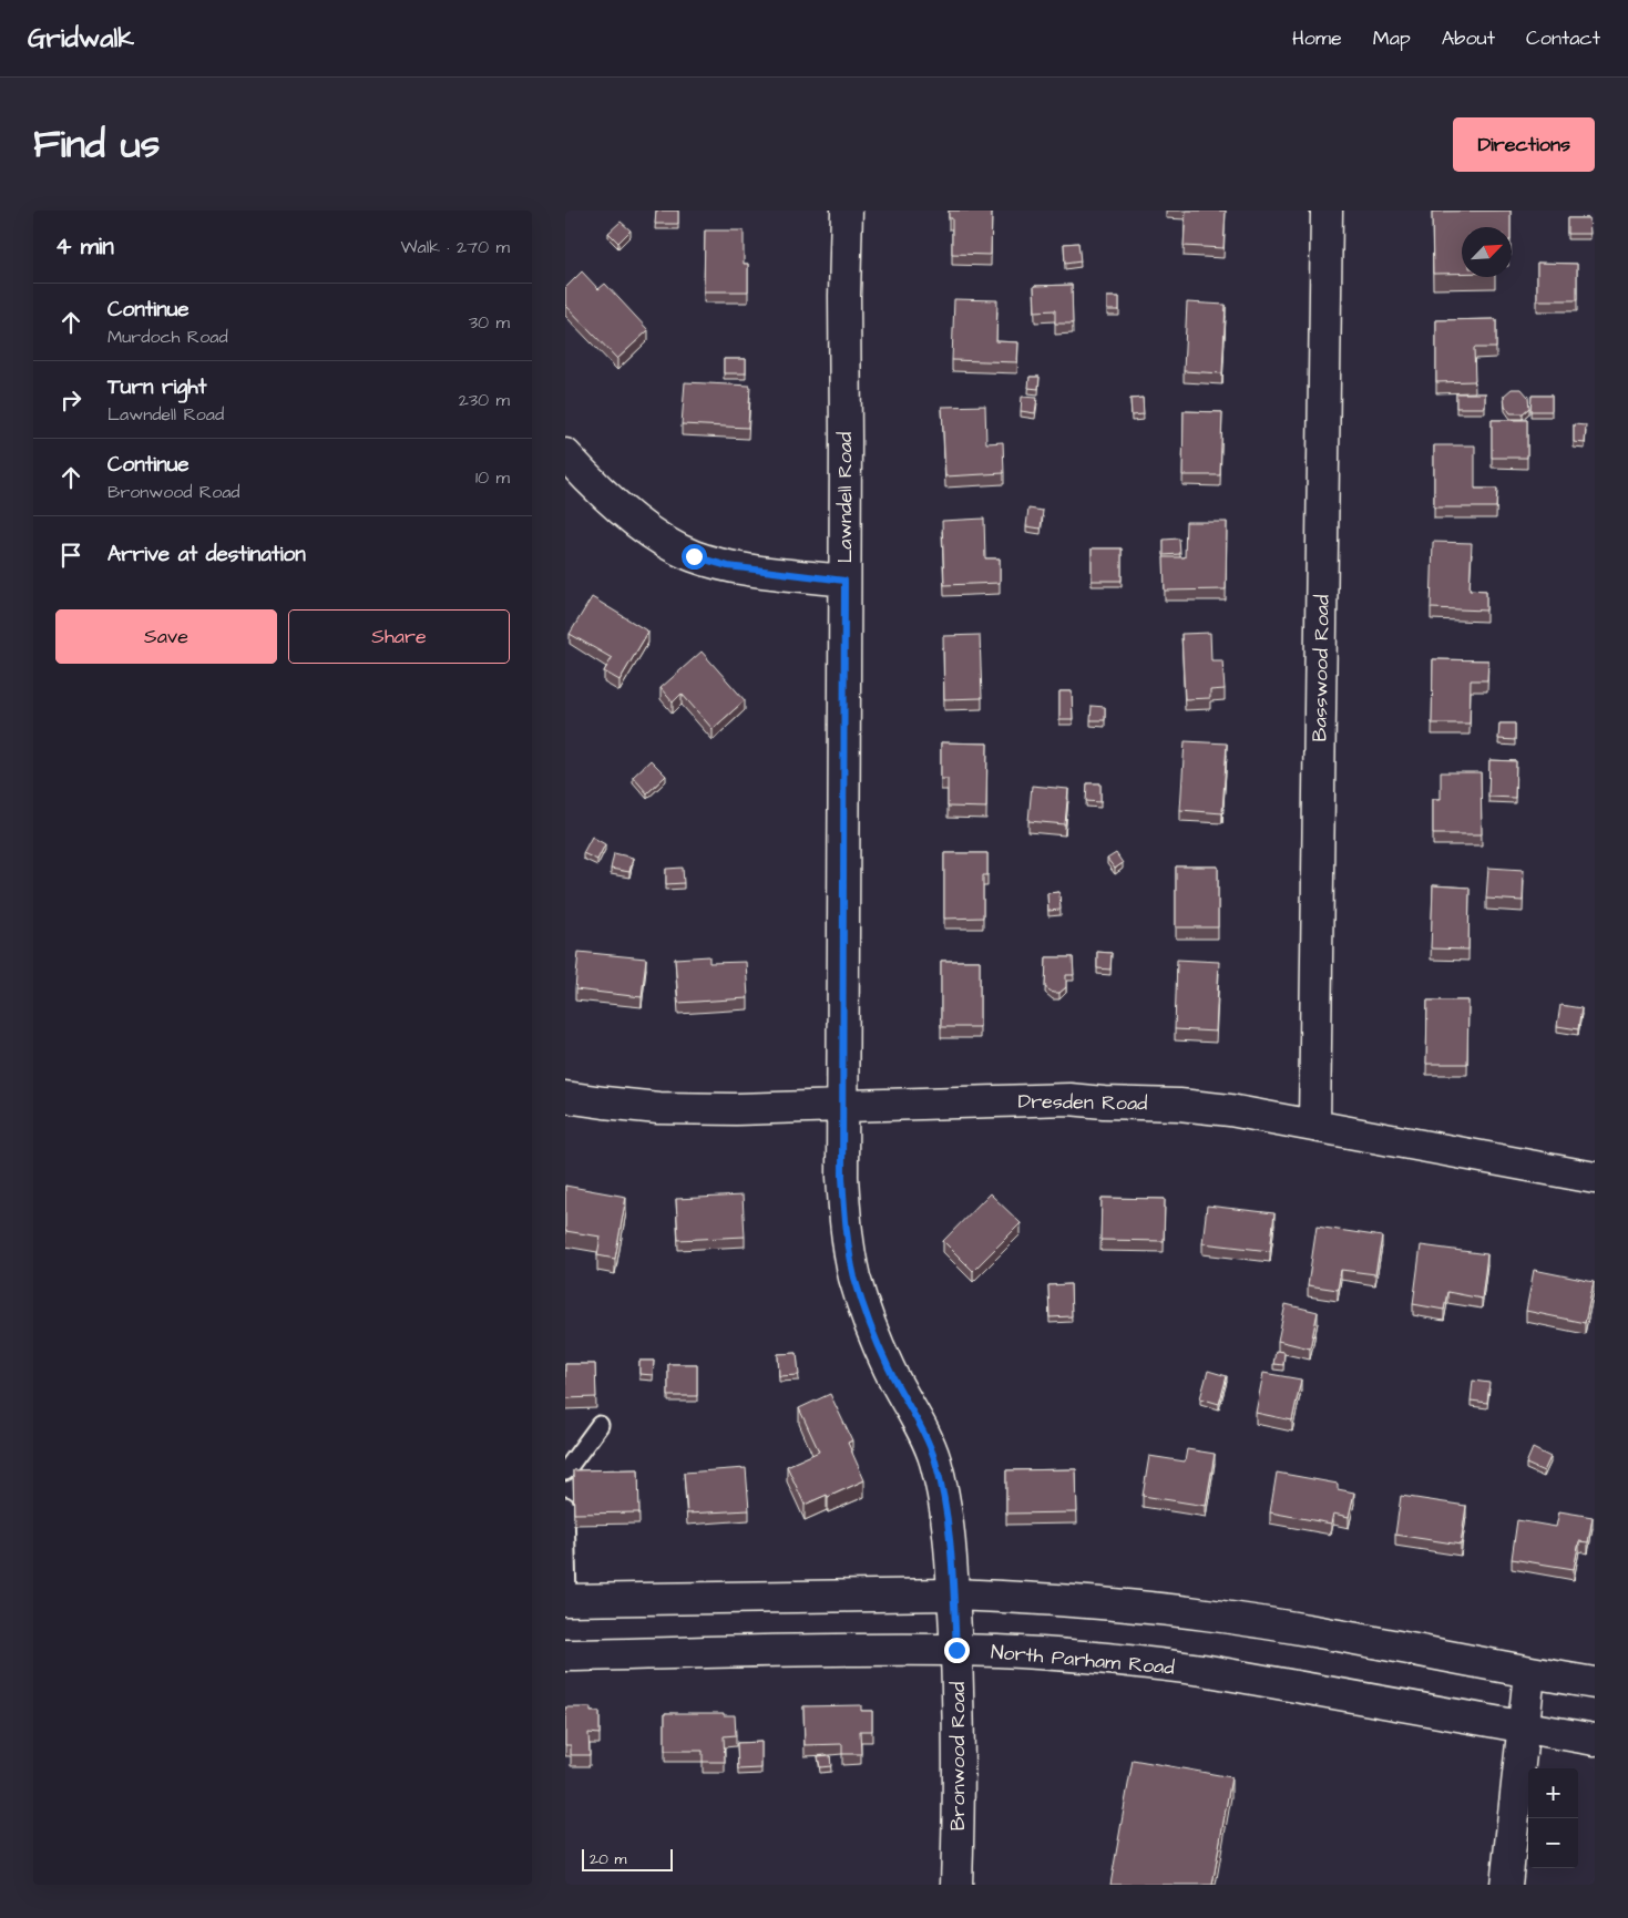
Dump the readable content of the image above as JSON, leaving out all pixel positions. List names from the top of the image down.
{
  "streets": {
    "main road": [
      "Lawndell Road",
      "Basswood Road",
      "Dresden Road",
      "North Parham Road",
      "Bronwood Road"
    ]
  },
  "crossings": [
    ["Lawndell Road", "Dresden Road"],
    ["Lawndell Road", "Bronwood Road"],
    ["Basswood Road", "Dresden Road"],
    ["North Parham Road", "Bronwood Road"]
  ],
  "scale_bar": "20 m",
  "north": "top right",
  "page": {
    "header": "Gridwalk",
    "nav": [
      "Home",
      "Map",
      "About",
      "Contact"
    ],
    "title": "Find us",
    "buttons": [
      "Directions",
      ["Save", "Share"]
    ],
    "heading": ["4 min", "Walk · 270 m"],
    "list": [
      ["Continue", "Murdoch Road", "30 m"],
      ["Turn right", "Lawndell Road", "230 m"],
      ["Continue", "Bronwood Road", "10 m"],
      "Arrive at destination"
    ],
    "map_buttons": ["+", "−"],
    "scale": "20 m"
  }
}
